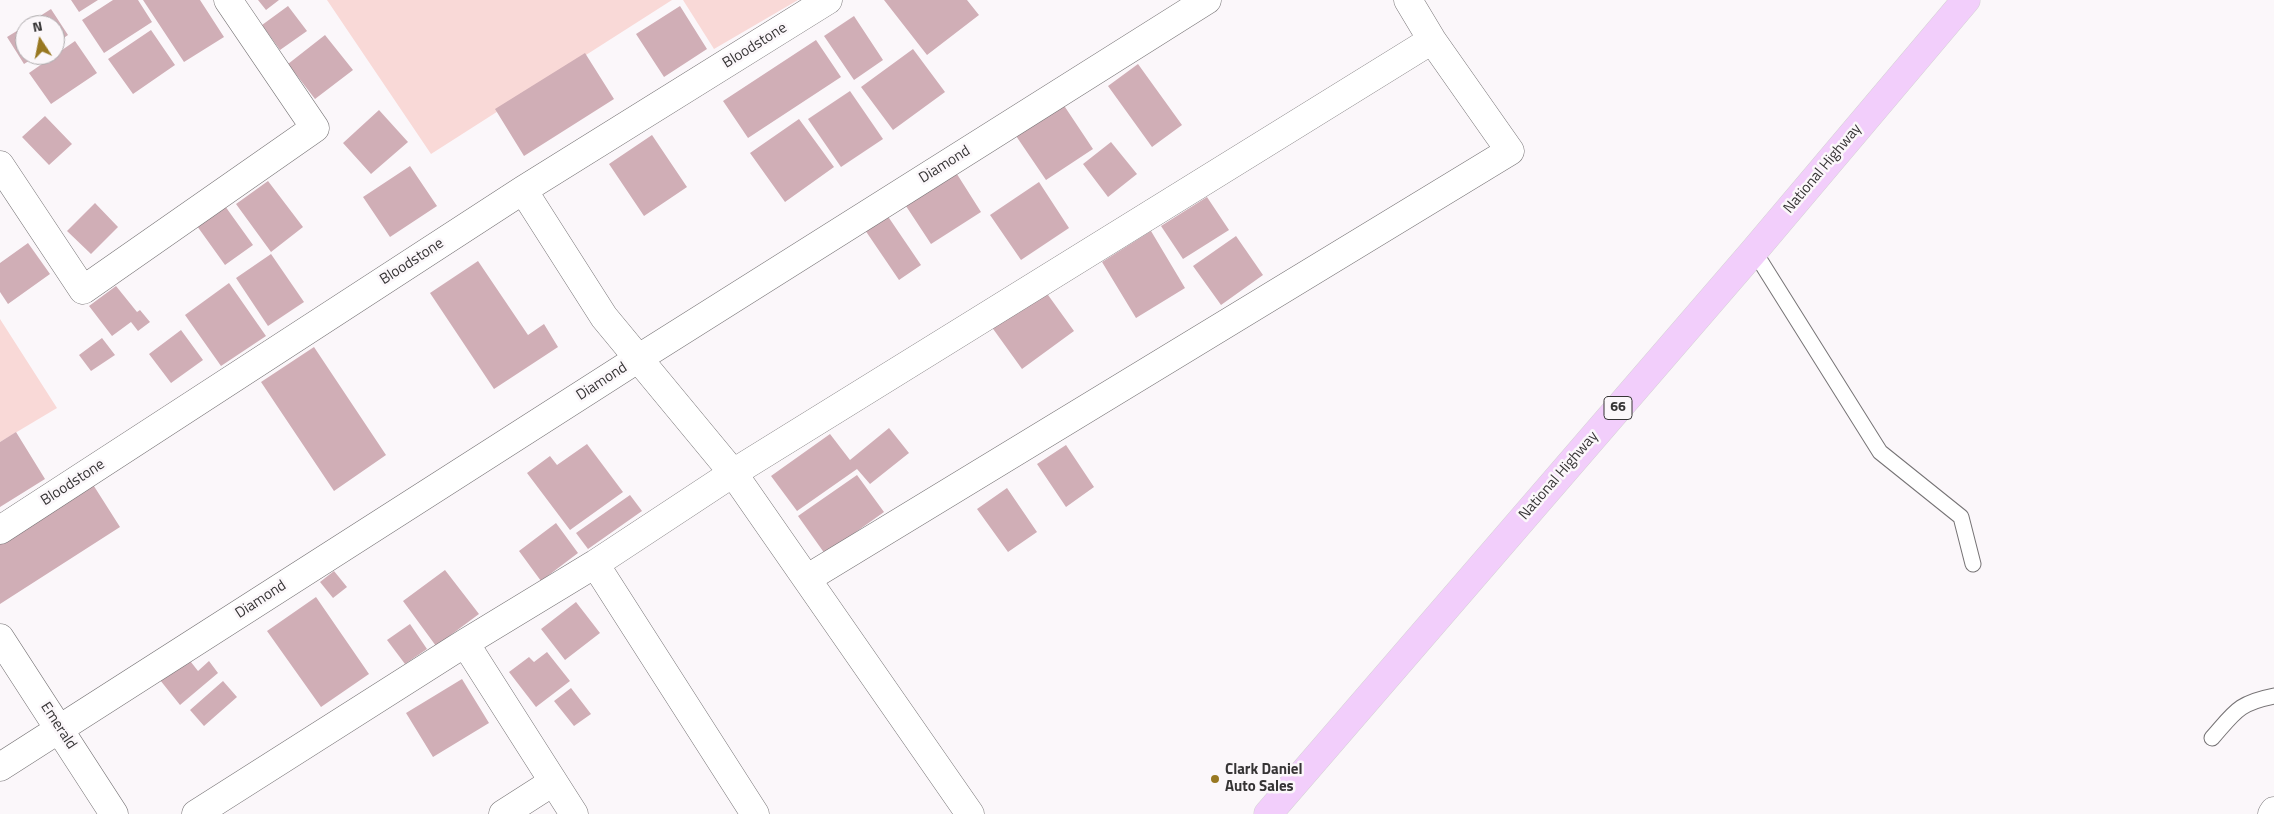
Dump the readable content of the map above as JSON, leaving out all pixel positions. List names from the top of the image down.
{
  "streets": {
    "main road": ["National Highway", "66"],
    "street": ["Bloodstone", "Diamond", "Emerald"]
  },
  "crossings": [
    ["Diamond", "Emerald"]
  ],
  "places": ["Clark Daniel Auto Sales"],
  "north": "top"
}
